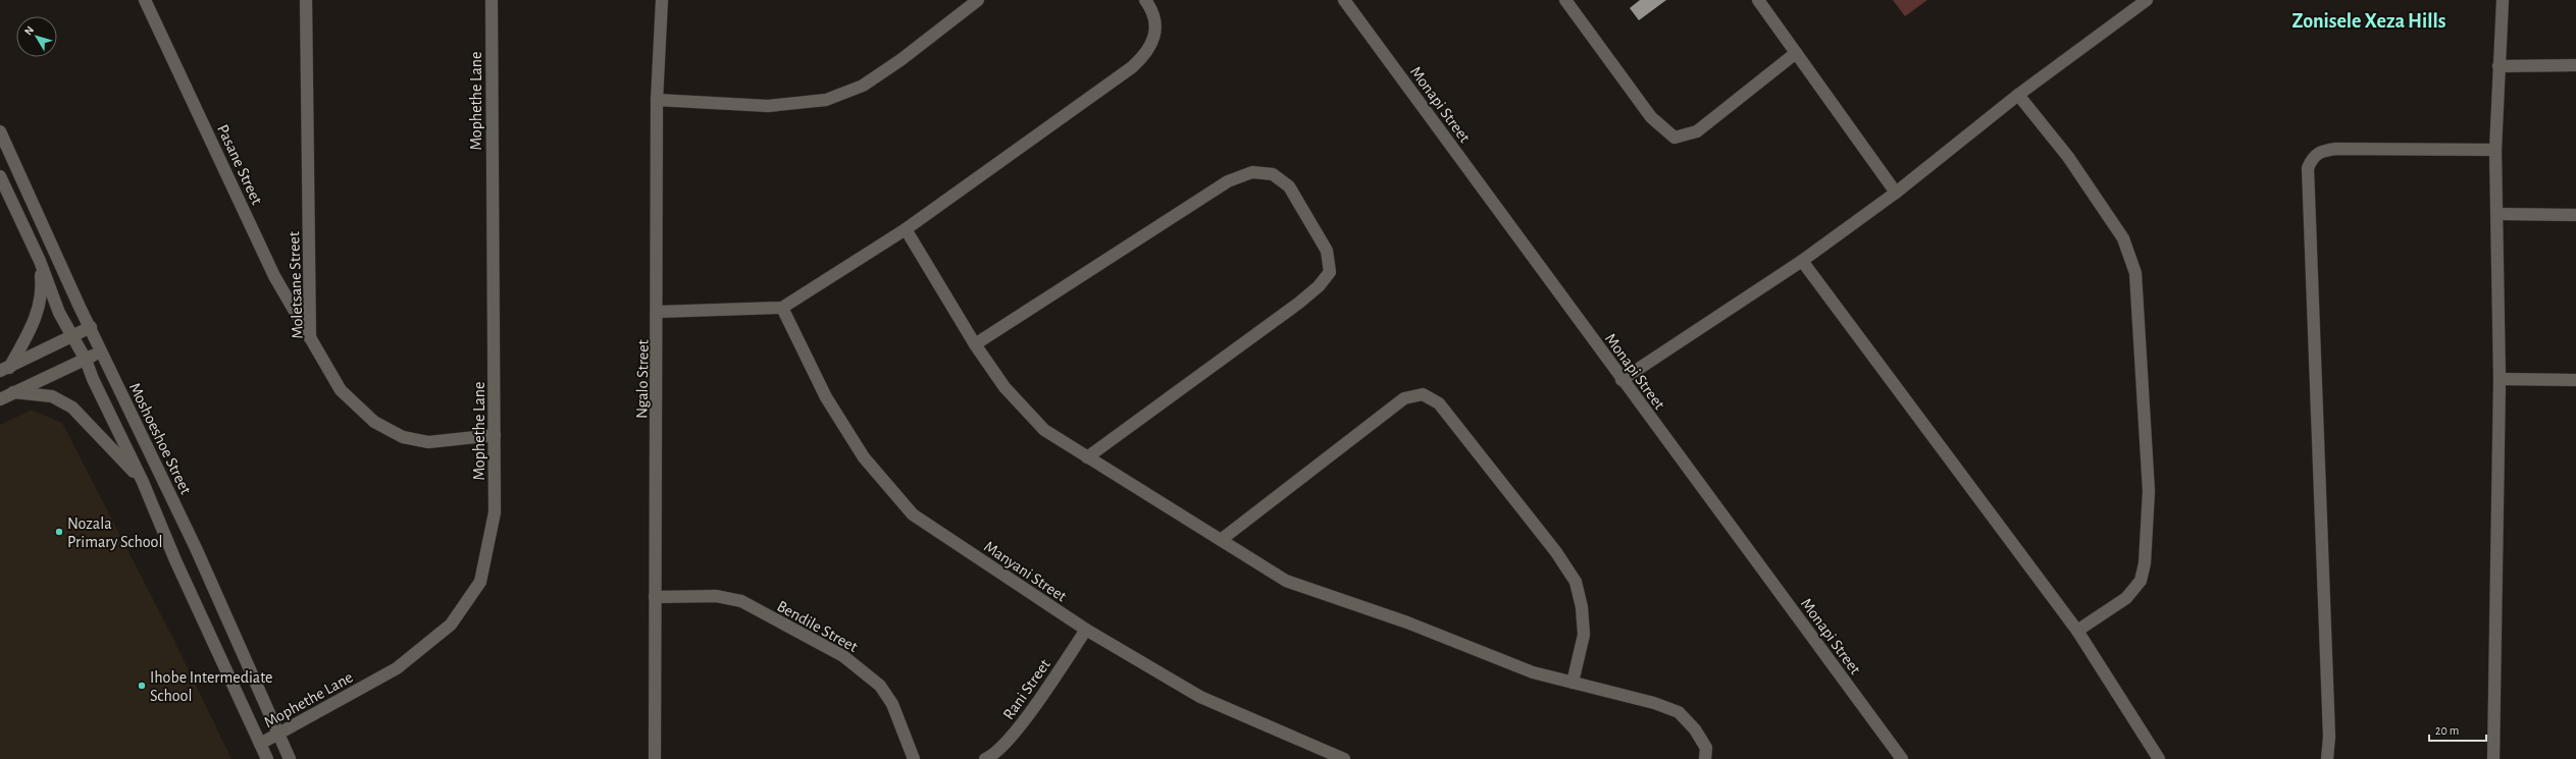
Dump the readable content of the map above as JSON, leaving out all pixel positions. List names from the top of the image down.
{
  "streets": {
    "street": [
      "Mophethe Lane",
      "Monapi Street",
      "Pasane Street",
      "Moletsane Street",
      "Ngalo Street",
      "Moshoeshoe Street",
      "Manyani Street",
      "Bendile Street",
      "Rani Street"
    ]
  },
  "crossings": [
    ["Mophethe Lane", "Moletsane Street"],
    ["Mophethe Lane", "Moshoeshoe Street"],
    ["Pasane Street", "Moletsane Street"],
    ["Ngalo Street", "Bendile Street"],
    ["Manyani Street", "Rani Street"]
  ],
  "districts": ["Zonisele Xeza Hills"],
  "places": ["Nozala Primary School", "Ihobe Intermediate School"],
  "scale_bar": "20 m",
  "north": "top left"
}
